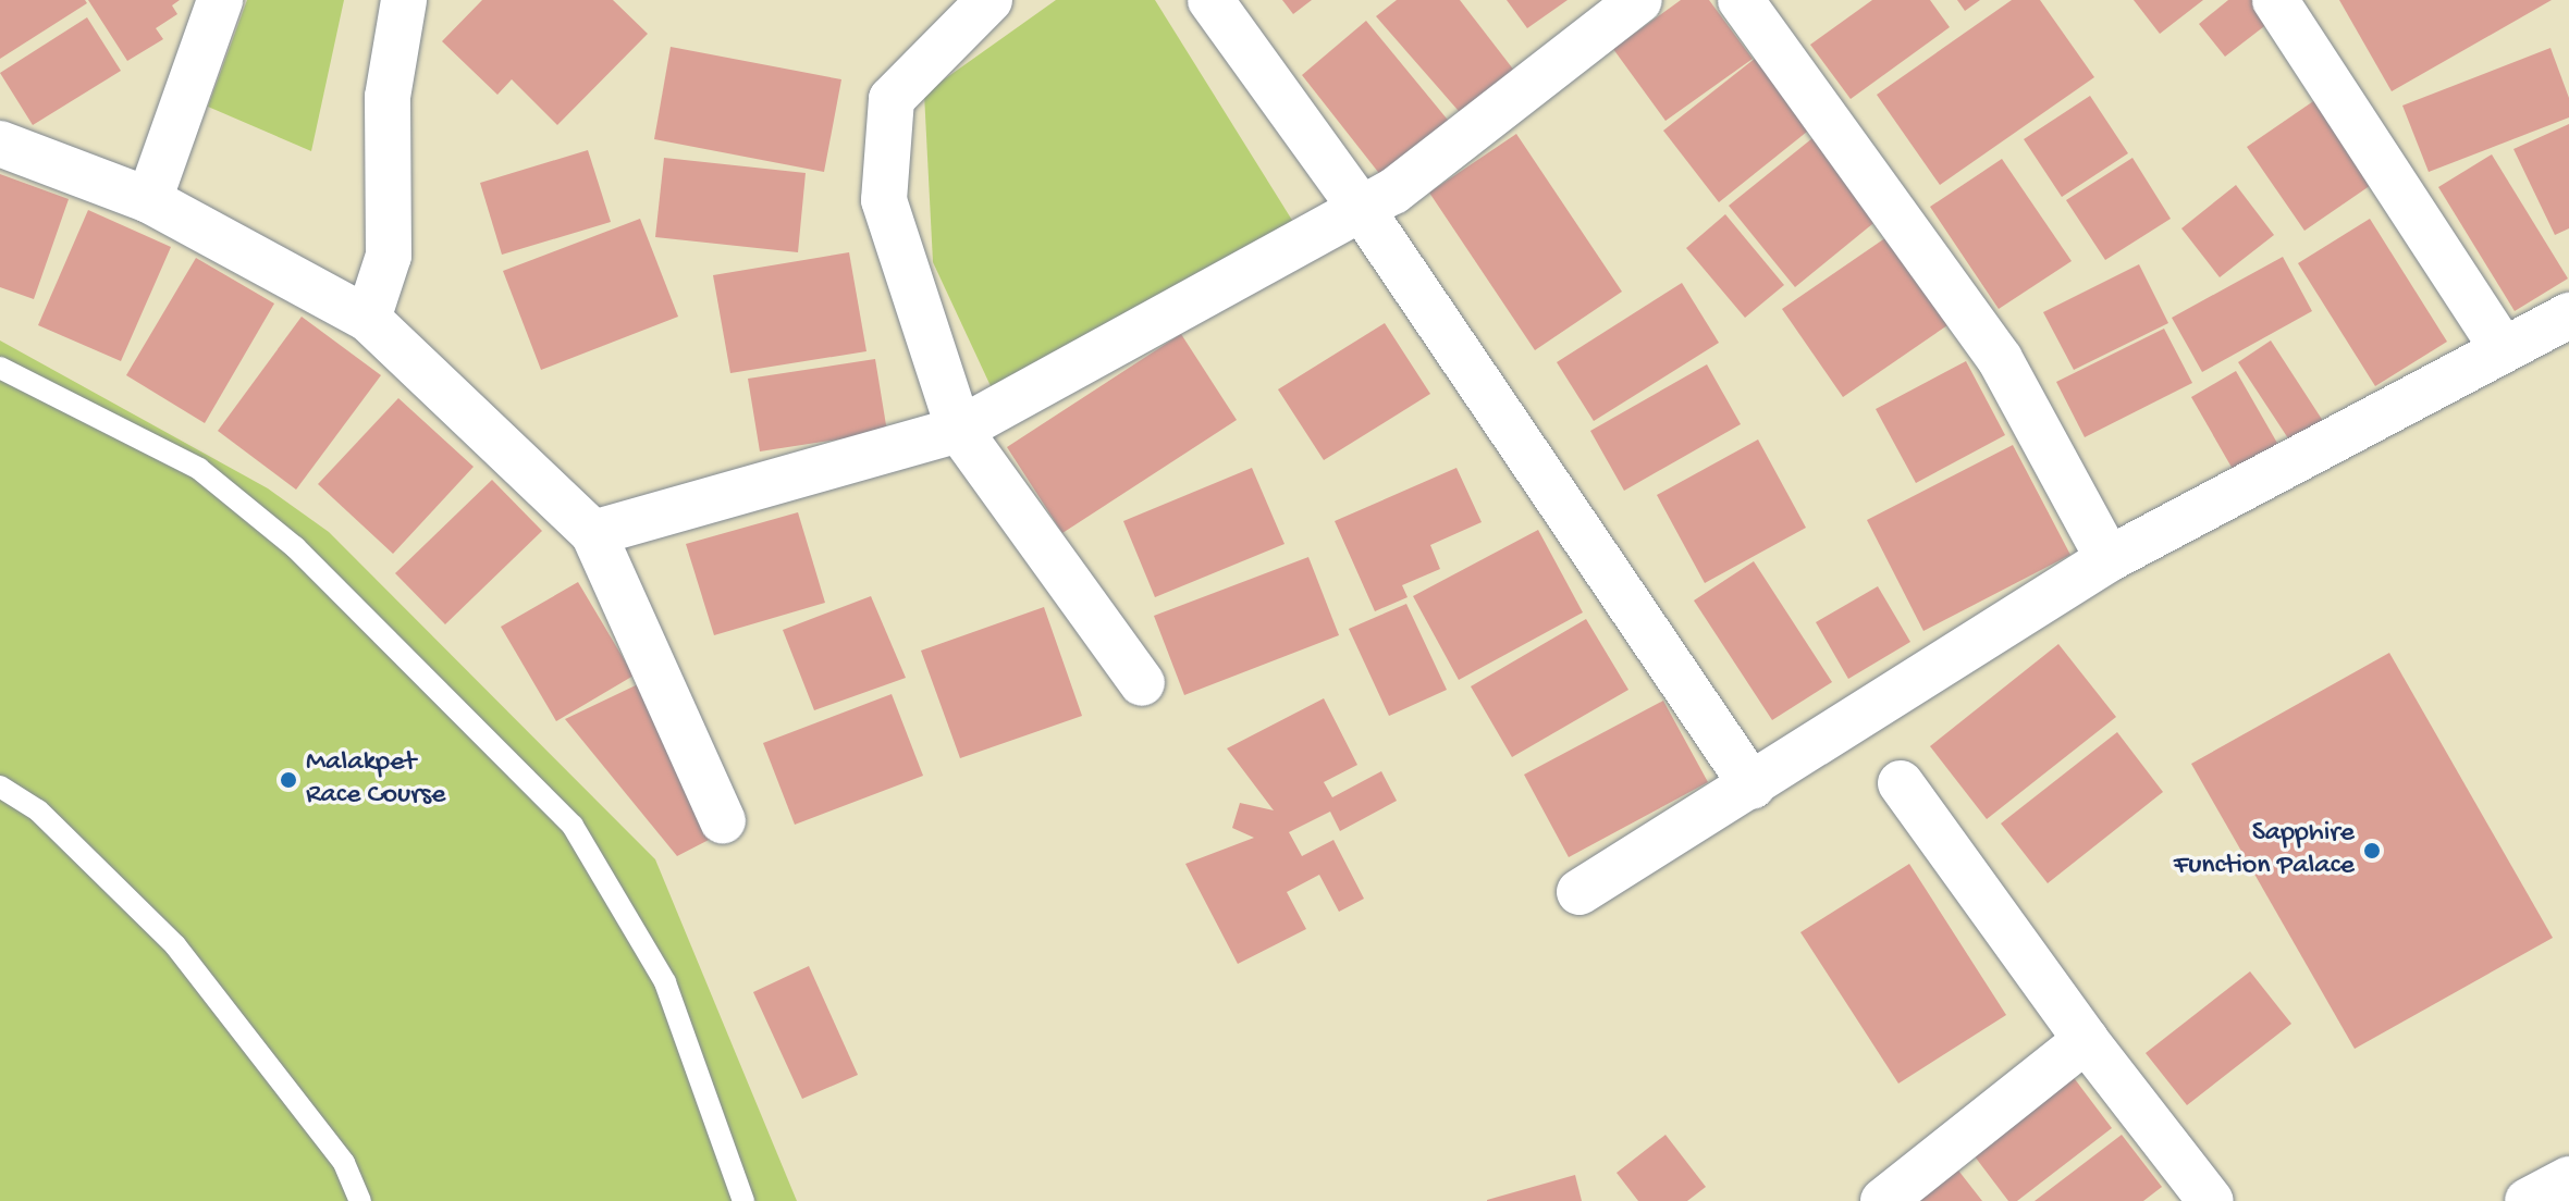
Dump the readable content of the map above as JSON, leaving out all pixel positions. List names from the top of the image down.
{
  "places": ["Malakpet Race Course", "Sapphire Function Palace"]
}
